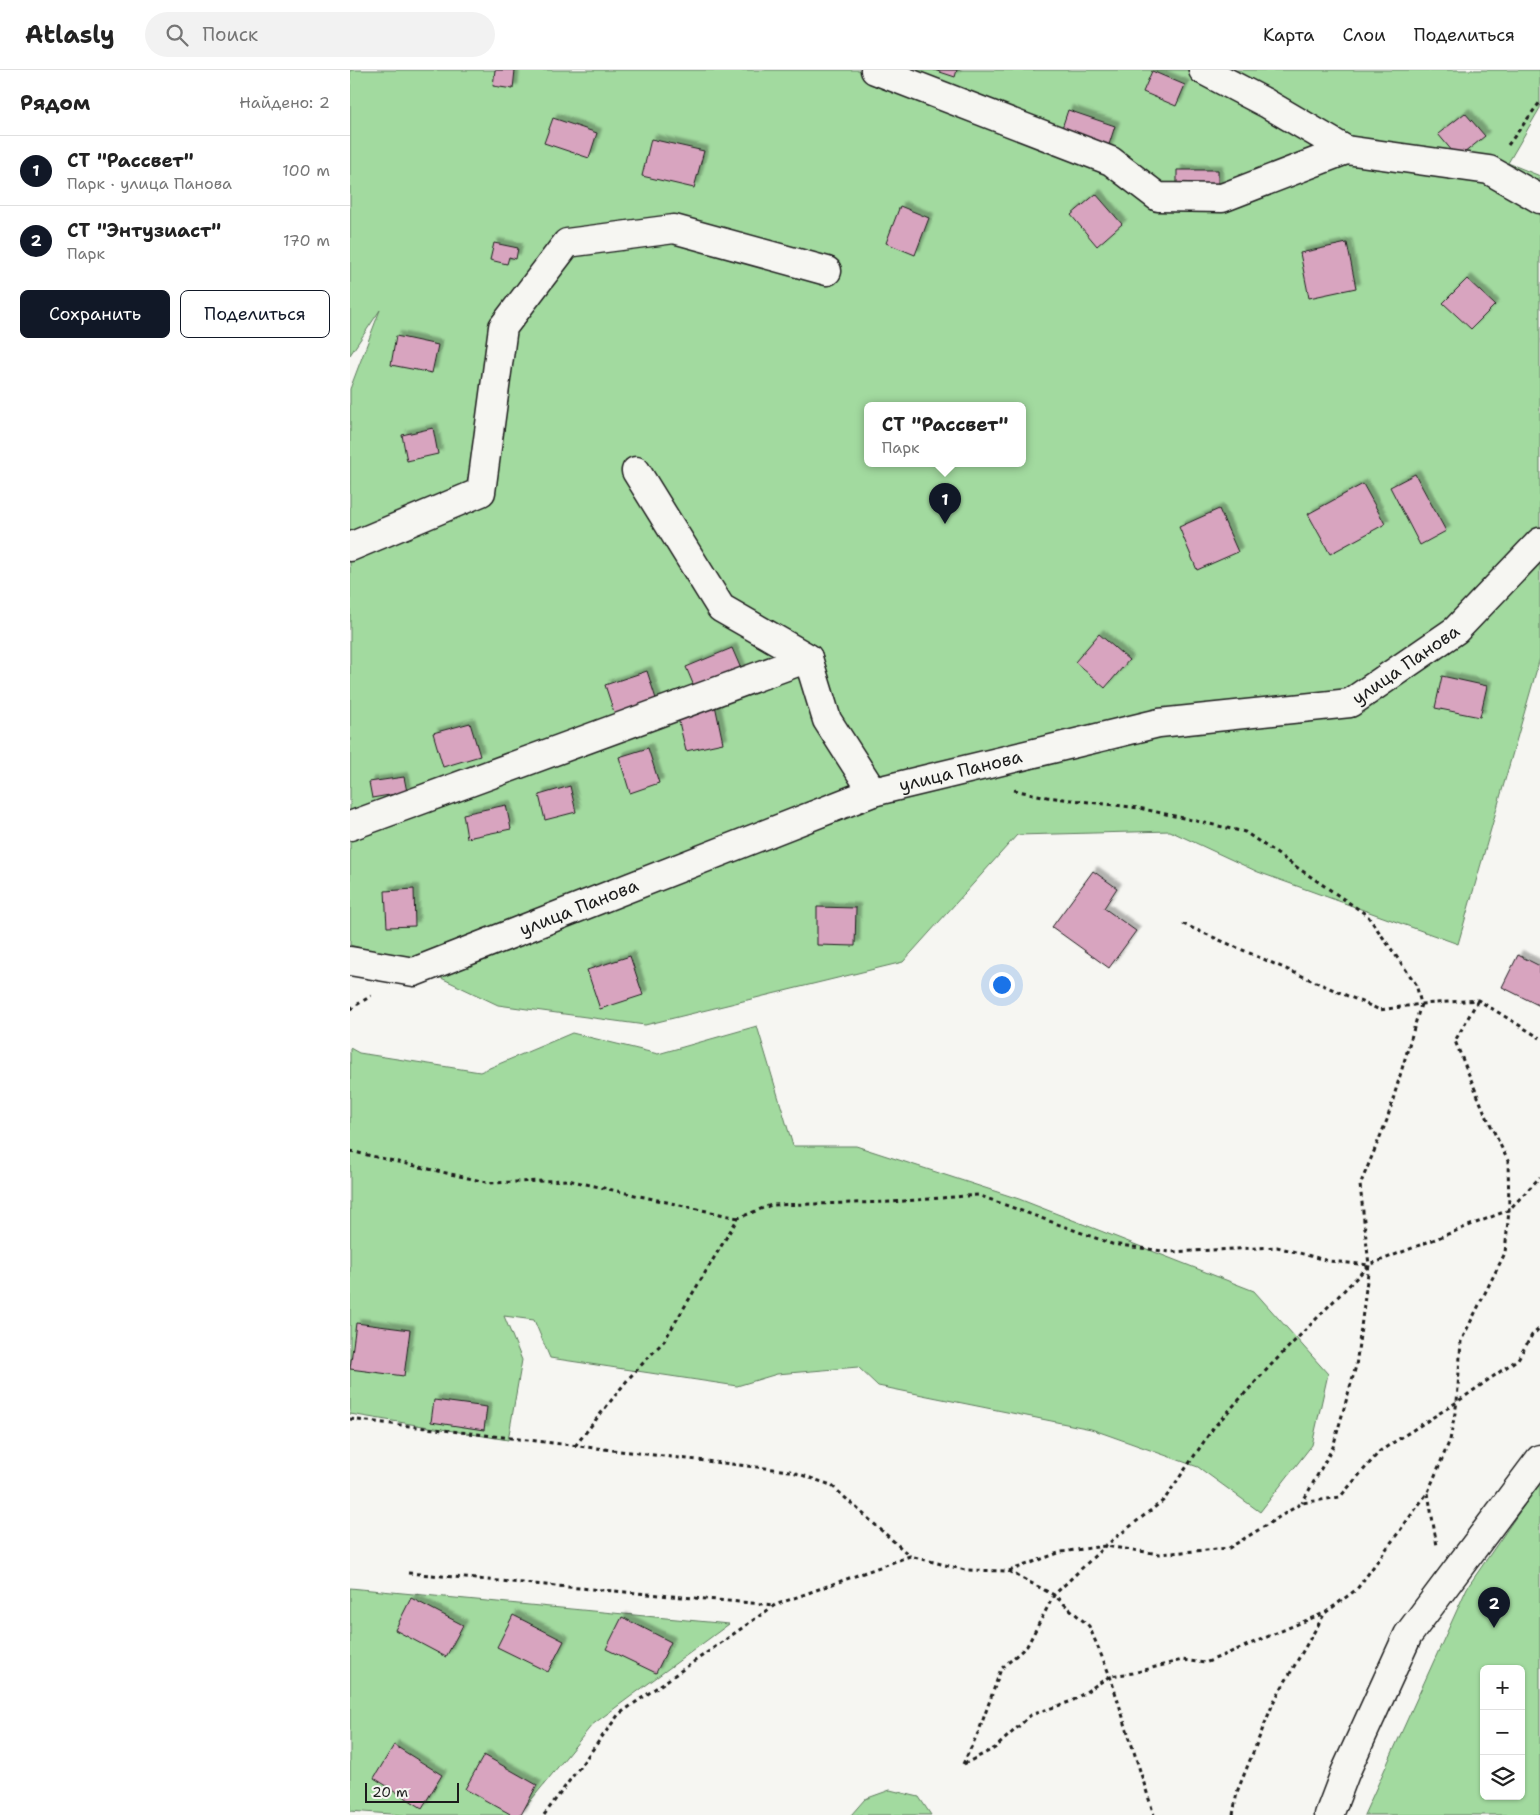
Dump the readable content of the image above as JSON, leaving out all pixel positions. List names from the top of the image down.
{
  "streets": {
    "street": ["улица Панова"]
  },
  "scale_bar": "20 m",
  "page": {
    "header": "Atlasly",
    "search": "Поиск",
    "nav": ["Карта", "Слои", "Поделиться"],
    "heading": ["Рядом", "Найдено: 2"],
    "list": [
      {
        "mark": "1",
        "name": "СТ \"Рассвет\"",
        "note": "Парк · улица Панова",
        "value": "100 m"
      },
      {
        "mark": "2",
        "name": "СТ \"Энтузиаст\"",
        "note": "Парк",
        "value": "170 m"
      }
    ],
    "buttons": ["Сохранить", "Поделиться"],
    "popup": ["СТ \"Рассвет\"", "Парк"],
    "pins": ["1", "2"],
    "map_buttons": ["+", "−"],
    "scale": "20 m"
  }
}
